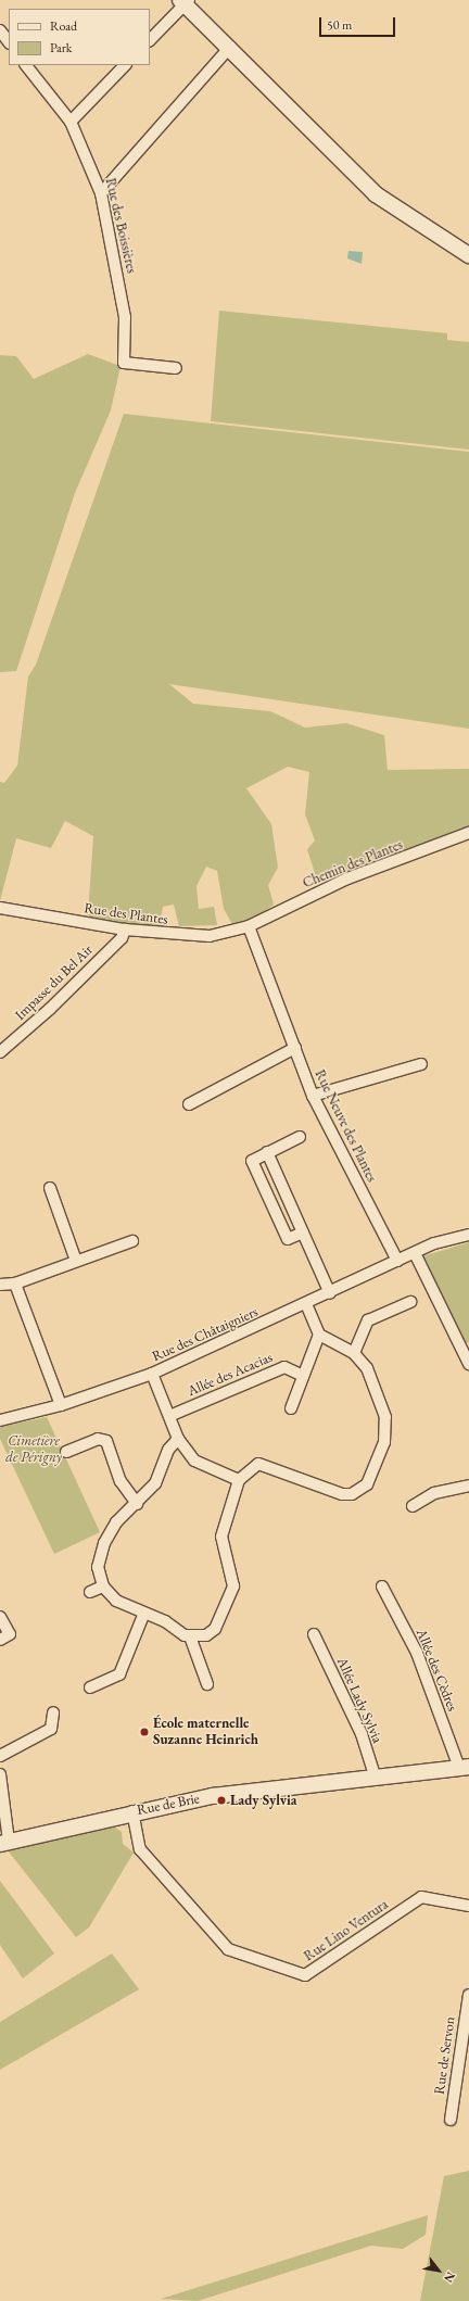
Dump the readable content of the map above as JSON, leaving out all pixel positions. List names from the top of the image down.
{
  "streets": {
    "street": [
      "Rue des Boissières",
      "Chemin des Plantes",
      "Rue des Plantes",
      "Impasse du Bel Air",
      "Rue Neuve des Plantes",
      "Rue des Châtaigniers",
      "Allée des Acacias",
      "Allée des Cèdres",
      "Allée Lady Sylvia",
      "Rue de Brie",
      "Rue Lino Ventura",
      "Rue de Servon"
    ]
  },
  "crossings": [
    ["Chemin des Plantes", "Rue des Plantes"],
    ["Chemin des Plantes", "Rue Neuve des Plantes"],
    ["Rue des Plantes", "Impasse du Bel Air"],
    ["Rue des Plantes", "Rue Neuve des Plantes"],
    ["Rue Neuve des Plantes", "Rue des Châtaigniers"],
    ["Allée des Cèdres", "Rue de Brie"],
    ["Allée Lady Sylvia", "Rue de Brie"],
    ["Rue de Brie", "Rue Lino Ventura"]
  ],
  "parks": ["Cimetière de Périgny"],
  "places": ["École maternelle Suzanne Heinrich", "Lady Sylvia"],
  "legend": ["Road", "Park"],
  "scale_bar": "50 m",
  "north": "bottom right"
}
